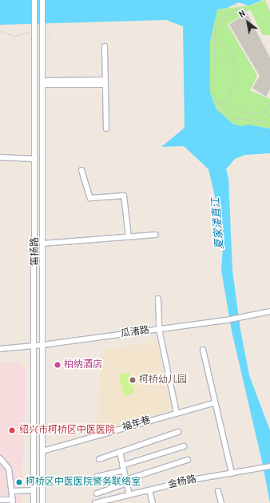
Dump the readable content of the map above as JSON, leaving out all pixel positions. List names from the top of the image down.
{
  "streets": {
    "street": [
      "笛扬路",
      "瓜渚路",
      "福年巷",
      "金杨路"
    ]
  },
  "crossings": [
    ["笛扬路", "瓜渚路"],
    ["笛扬路", "福年巷"]
  ],
  "water": ["夏家溇直江"],
  "places": [
    "柏纳酒店",
    "柯桥幼儿园",
    "绍兴市柯桥区中医医院",
    "柯桥区中医医院警务联络室"
  ],
  "north": "top left"
}
